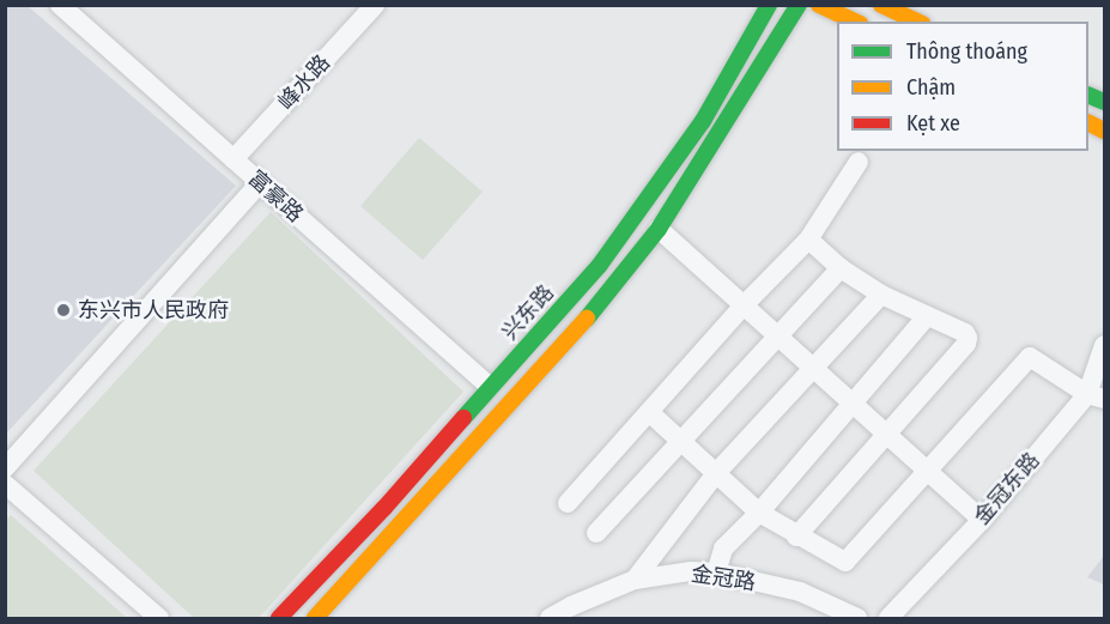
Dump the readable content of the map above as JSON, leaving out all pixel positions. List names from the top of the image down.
{
  "streets": {
    "main road": ["兴东路"],
    "street": [
      "峰水路",
      "富豪路",
      "金冠东路",
      "金冠路"
    ]
  },
  "crossings": [
    ["峰水路", "富豪路"],
    ["富豪路", "兴东路"]
  ],
  "places": ["东兴市人民政府"],
  "legend": ["Thông thoáng", "Chậm", "Kẹt xe"]
}
